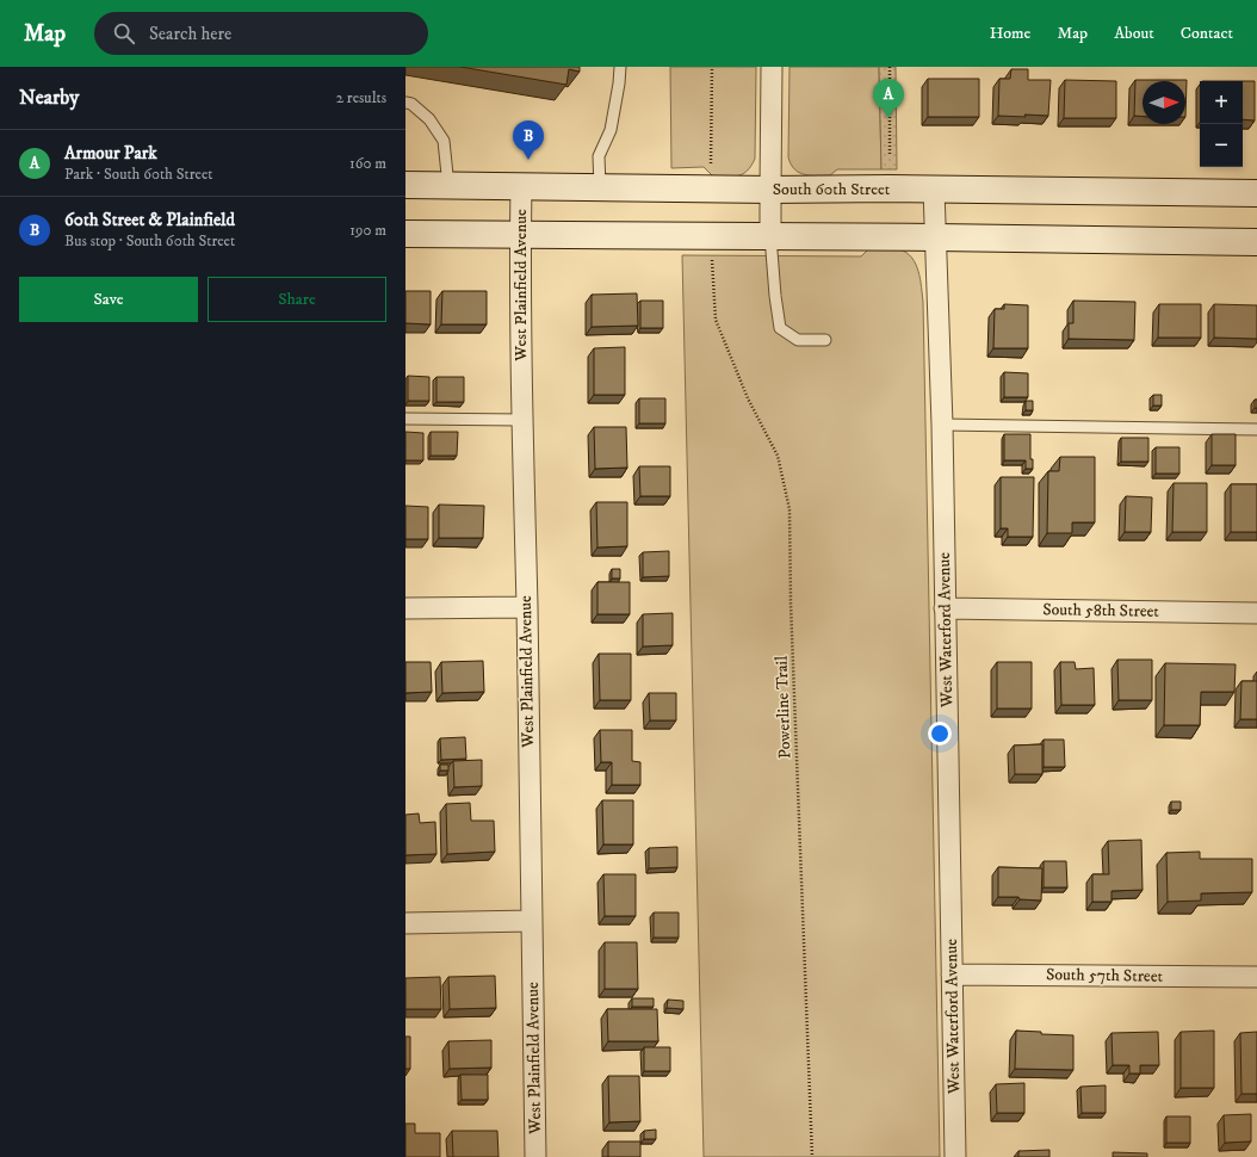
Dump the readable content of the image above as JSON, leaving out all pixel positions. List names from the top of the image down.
{
  "streets": {
    "main road": ["South 60th Street"],
    "street": [
      "West Plainfield Avenue",
      "South 58th Street",
      "West Waterford Avenue",
      "South 57th Street"
    ],
    "path": ["Powerline Trail"]
  },
  "crossings": [
    ["South 60th Street", "West Plainfield Avenue"],
    ["South 60th Street", "West Waterford Avenue"],
    ["South 58th Street", "West Waterford Avenue"],
    ["West Waterford Avenue", "South 57th Street"]
  ],
  "north": "right",
  "page": {
    "header": "Map",
    "search": "Search here",
    "nav": [
      "Home",
      "Map",
      "About",
      "Contact"
    ],
    "heading": ["Nearby", "2 results"],
    "pins": ["A", "B"],
    "map_buttons": ["+", "−"],
    "list": [
      {
        "mark": "A",
        "name": "Armour Park",
        "note": "Park · South 60th Street",
        "value": "160 m"
      },
      {
        "mark": "B",
        "name": "60th Street & Plainfield",
        "note": "Bus stop · South 60th Street",
        "value": "190 m"
      }
    ],
    "buttons": ["Save", "Share"]
  }
}
